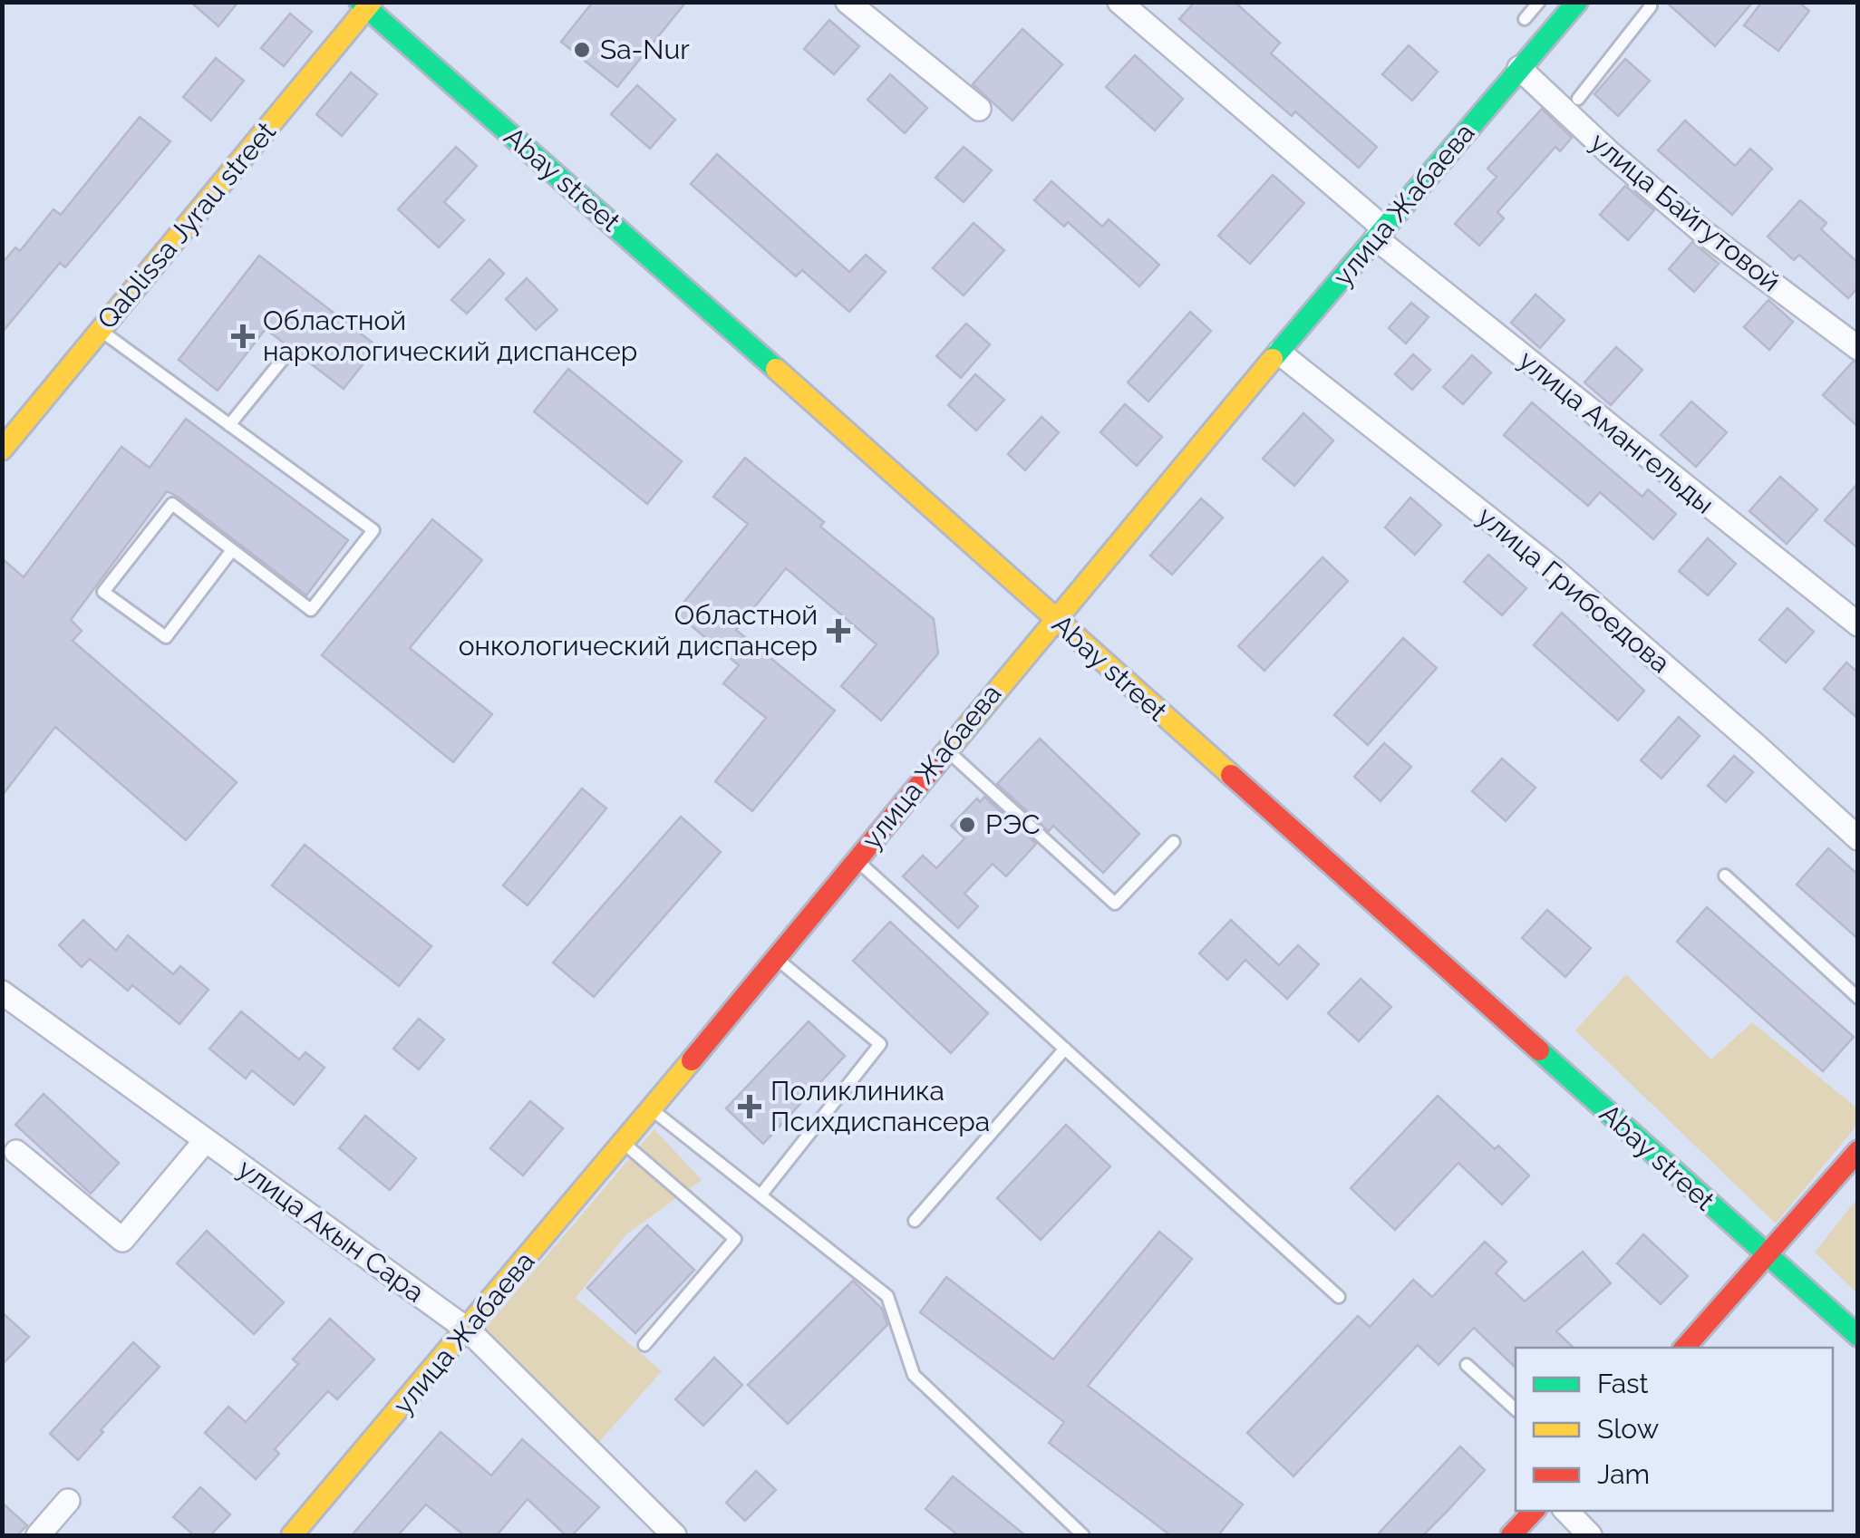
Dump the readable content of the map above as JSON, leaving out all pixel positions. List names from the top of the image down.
{
  "streets": {
    "street": [
      "Abay street",
      "улица Жабаева",
      "улица Байгутовой",
      "Qablissa Jyrau street",
      "улица Амангельды",
      "улица Грибоедова",
      "улица Акын Сара"
    ]
  },
  "crossings": [
    ["Abay street", "улица Жабаева"],
    ["Abay street", "Qablissa Jyrau street"],
    ["улица Жабаева", "улица Байгутовой"],
    ["улица Жабаева", "улица Амангельды"],
    ["улица Жабаева", "улица Грибоедова"],
    ["улица Жабаева", "улица Акын Сара"]
  ],
  "places": {
    "other": ["Sa-Nur", "РЭС"],
    "health": ["Областной наркологический диспансер", "Областной онкологический диспансер", "Поликлиника Психдиспансера"]
  },
  "legend": ["Fast", "Slow", "Jam"]
}
